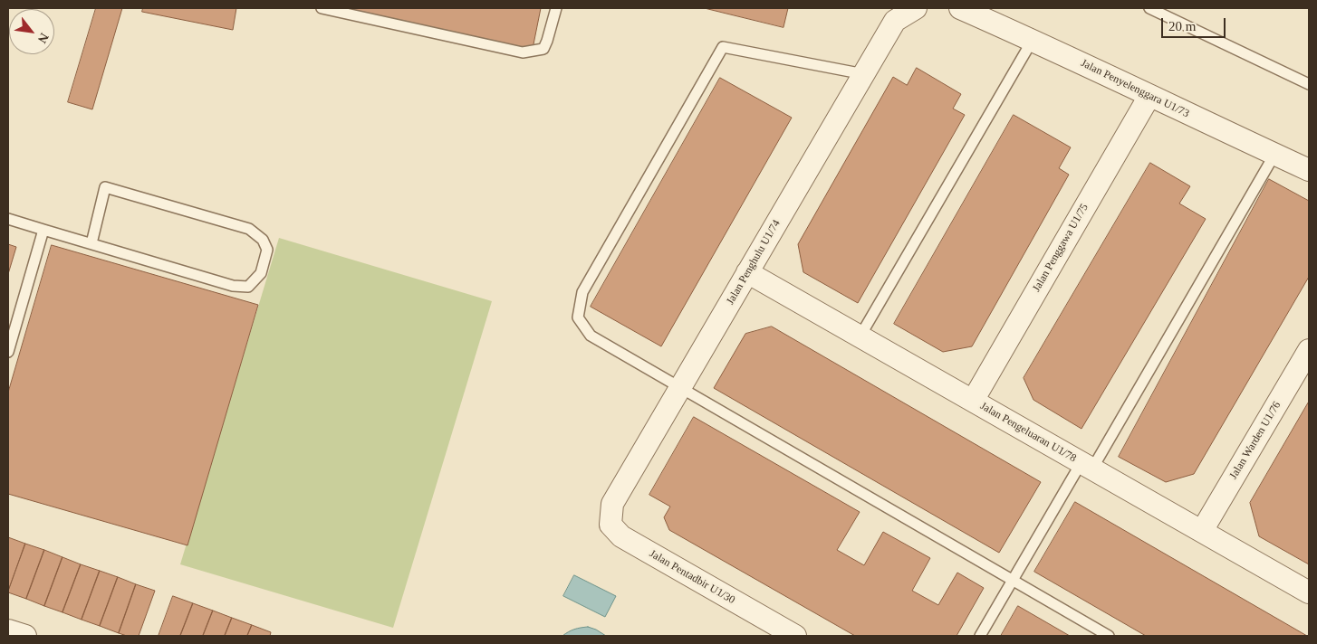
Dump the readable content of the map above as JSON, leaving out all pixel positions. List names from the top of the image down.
{
  "streets": {
    "street": [
      "Jalan Penyelenggara U1/73",
      "Jalan Penggawa U1/75",
      "Jalan Penghulu U1/74",
      "Jalan Pengeluaran U1/78",
      "Jalan Warden U1/76",
      "Jalan Pentadbir U1/30"
    ]
  },
  "crossings": [
    ["Jalan Penyelenggara U1/73", "Jalan Penggawa U1/75"],
    ["Jalan Penggawa U1/75", "Jalan Pengeluaran U1/78"],
    ["Jalan Penghulu U1/74", "Jalan Pengeluaran U1/78"],
    ["Jalan Penghulu U1/74", "Jalan Pentadbir U1/30"],
    ["Jalan Pengeluaran U1/78", "Jalan Warden U1/76"]
  ],
  "scale_bar": "20 m",
  "north": "bottom right"
}
